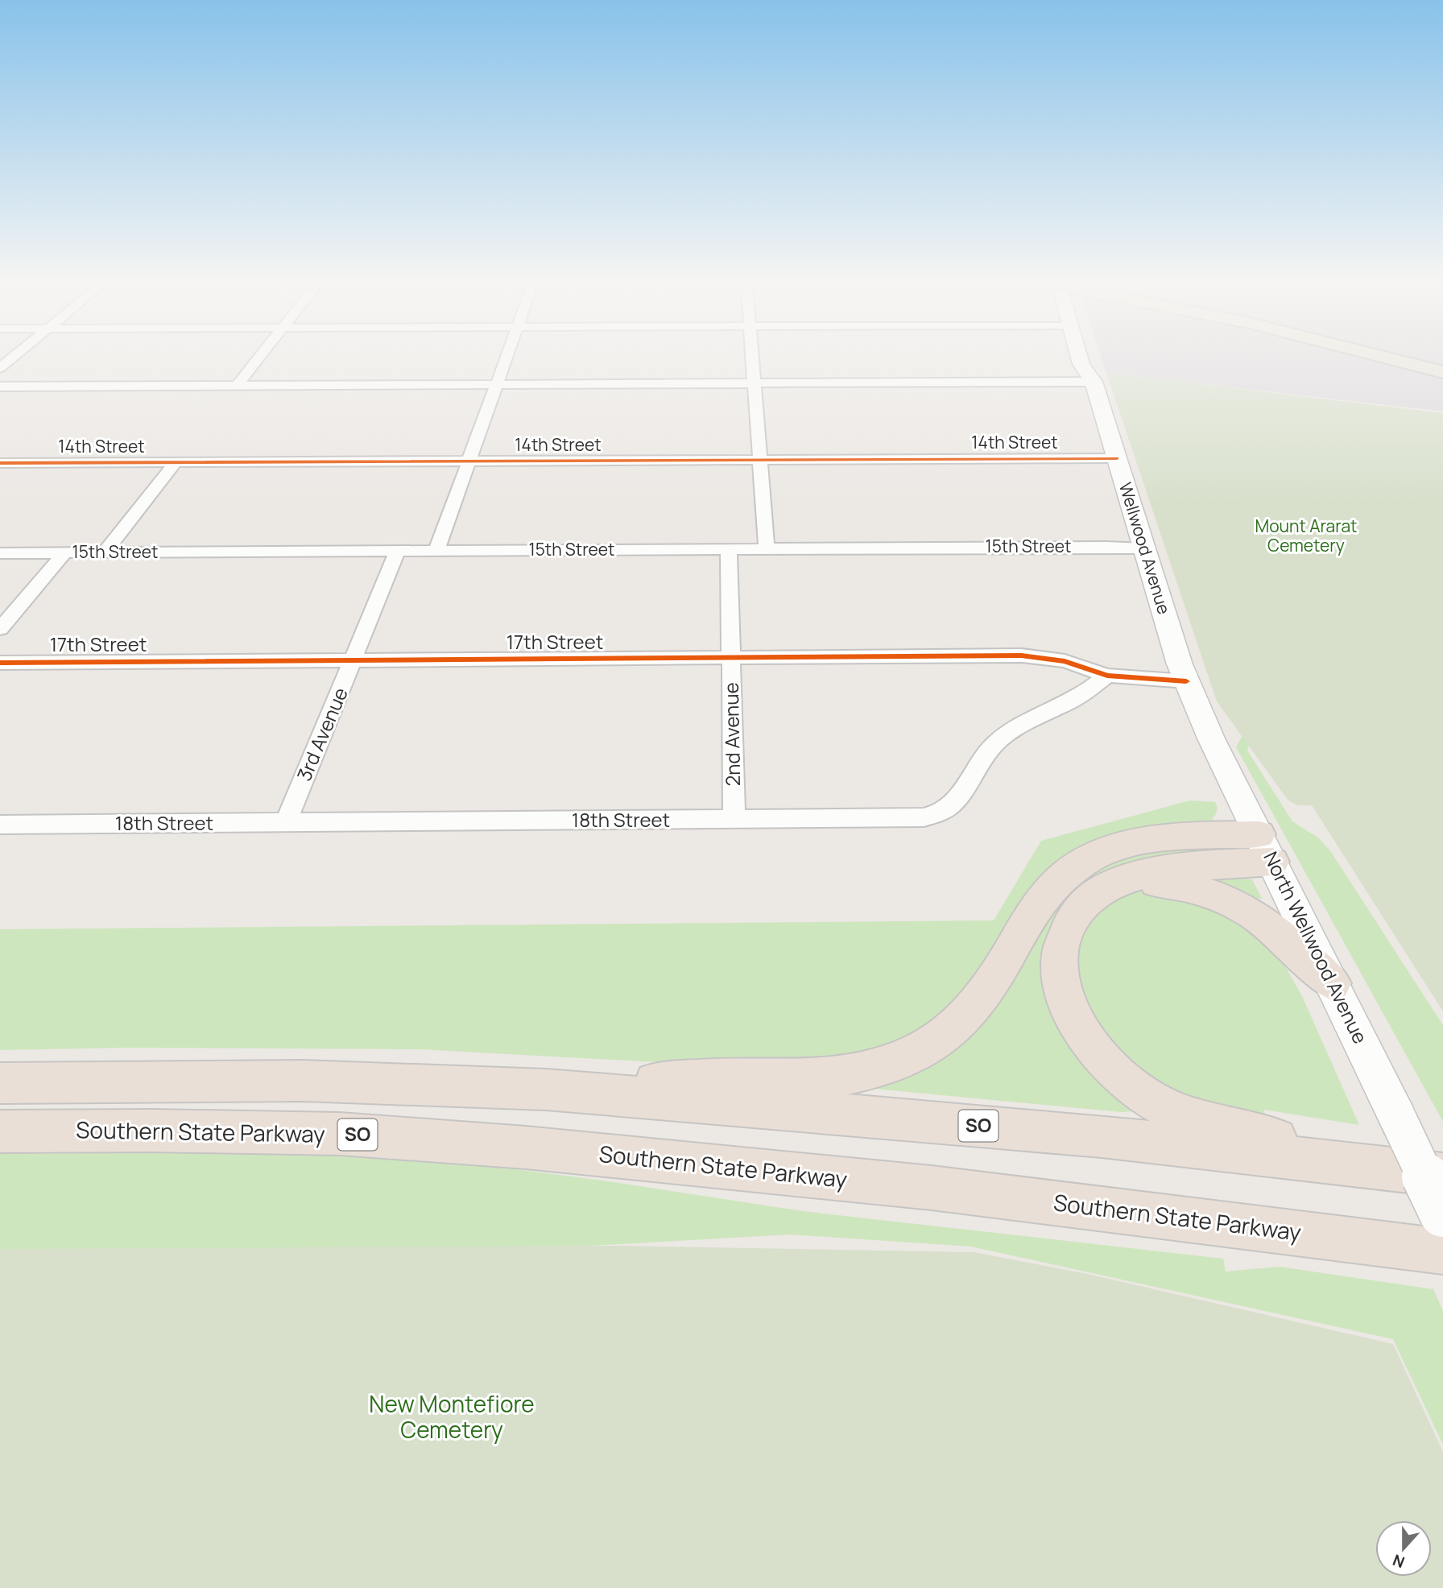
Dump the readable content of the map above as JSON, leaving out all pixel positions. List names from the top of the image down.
{
  "streets": {
    "highway": ["SO", "Southern State Parkway"],
    "main road": ["Wellwood Avenue", "North Wellwood Avenue"],
    "street": [
      "14th Street",
      "15th Street",
      "17th Street",
      "3rd Avenue",
      "2nd Avenue",
      "18th Street"
    ]
  },
  "crossings": [
    ["14th Street", "Wellwood Avenue"],
    ["15th Street", "Wellwood Avenue"],
    ["15th Street", "3rd Avenue"],
    ["15th Street", "2nd Avenue"],
    ["Wellwood Avenue", "North Wellwood Avenue"],
    ["17th Street", "3rd Avenue"],
    ["17th Street", "2nd Avenue"],
    ["17th Street", "18th Street"],
    ["3rd Avenue", "18th Street"],
    ["2nd Avenue", "18th Street"]
  ],
  "parks": ["Mount Ararat Cemetery", "New Montefiore Cemetery"],
  "north": "bottom"
}
